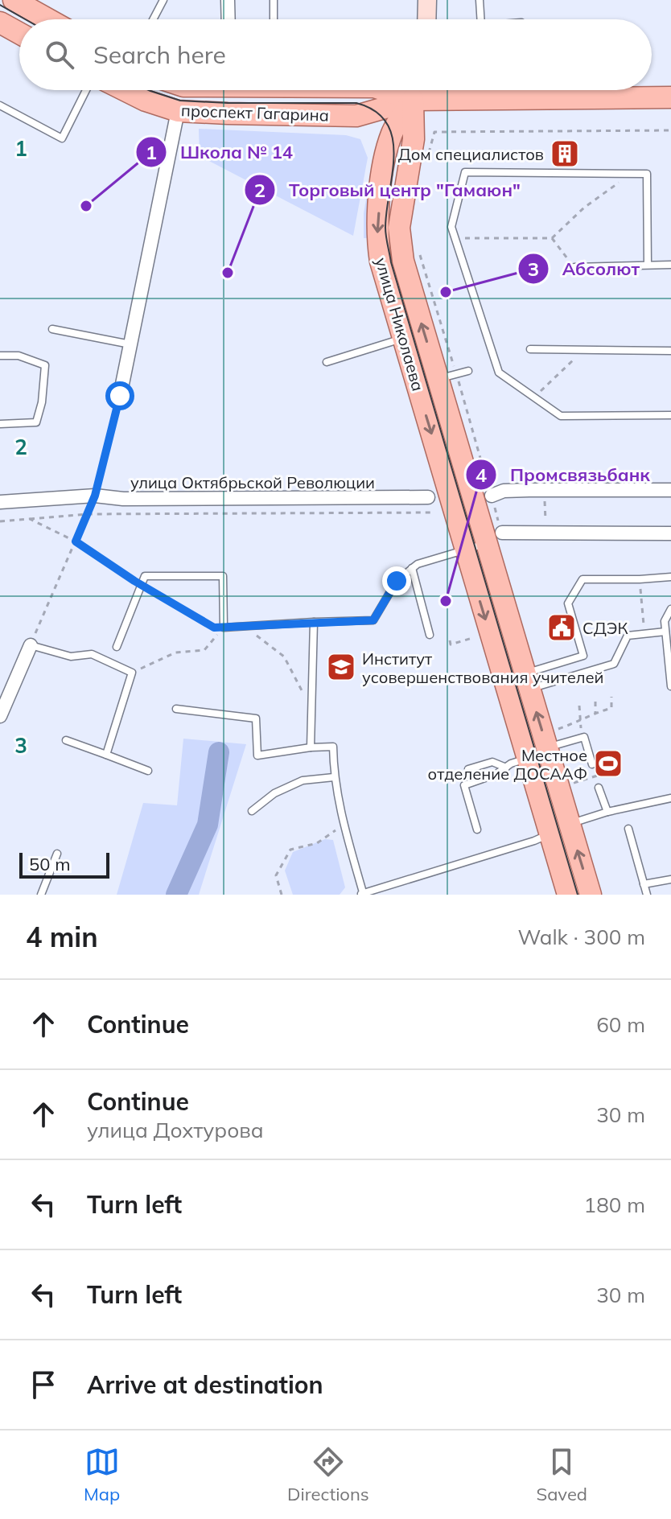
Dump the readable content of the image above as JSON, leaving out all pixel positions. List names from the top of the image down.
{
  "streets": {
    "main road": ["проспект Гагарина", "улица Николаева"],
    "street": ["улица Октябрьской Революции"]
  },
  "crossings": [
    ["проспект Гагарина", "улица Николаева"]
  ],
  "places": {
    "building": ["Дом специалистов"],
    "other": [
      "Школа № 14",
      "Торговый центр \"Гамаюн\"",
      "Абсолют",
      "Промсвязьбанк"
    ],
    "public building": ["СДЭК"],
    "school or university": ["Институт усовершенствования учителей"],
    "sports": ["Местное отделение ДОСААФ"]
  },
  "scale_bar": "50 m",
  "page": {
    "search": "Search here",
    "scale": "50 m",
    "heading": ["4 min", "Walk · 300 m"],
    "list": [
      ["Continue", "60 m"],
      ["Continue", "улица Дохтурова", "30 m"],
      ["Turn left", "180 m"],
      ["Turn left", "30 m"],
      "Arrive at destination"
    ],
    "nav": ["Map", "Directions", "Saved"]
  },
  "grid": {
    "rows": ["1", "2", "3"]
  }
}
